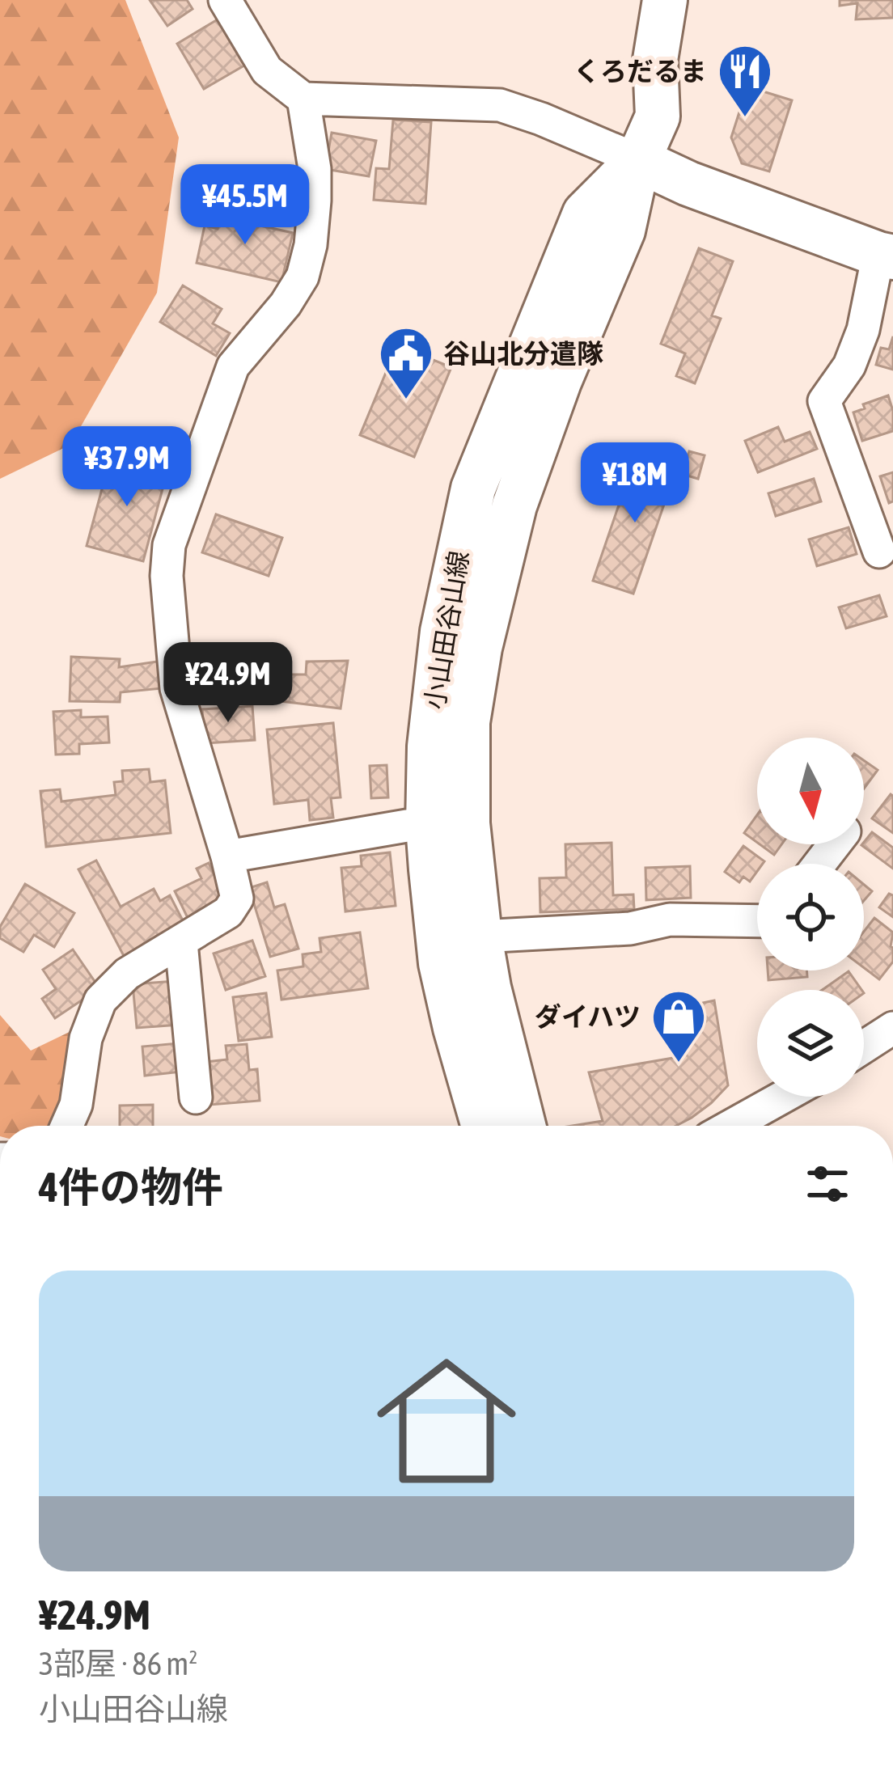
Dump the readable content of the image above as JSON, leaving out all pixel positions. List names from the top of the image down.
{
  "streets": {
    "main road": ["小山田谷山線"]
  },
  "places": {
    "restaurant": ["くろだるま"],
    "public building": ["谷山北分遣隊"],
    "shop": ["ダイハツ"]
  },
  "north": "bottom",
  "page": {
    "price": [
      "¥45.5M",
      "¥37.9M",
      "¥18M",
      "¥24.9M"
    ],
    "heading": "4件の物件",
    "list": [
      {
        "name": "¥24.9M",
        "note": "3部屋 · 86 m² · 小山田谷山線"
      }
    ]
  }
}
